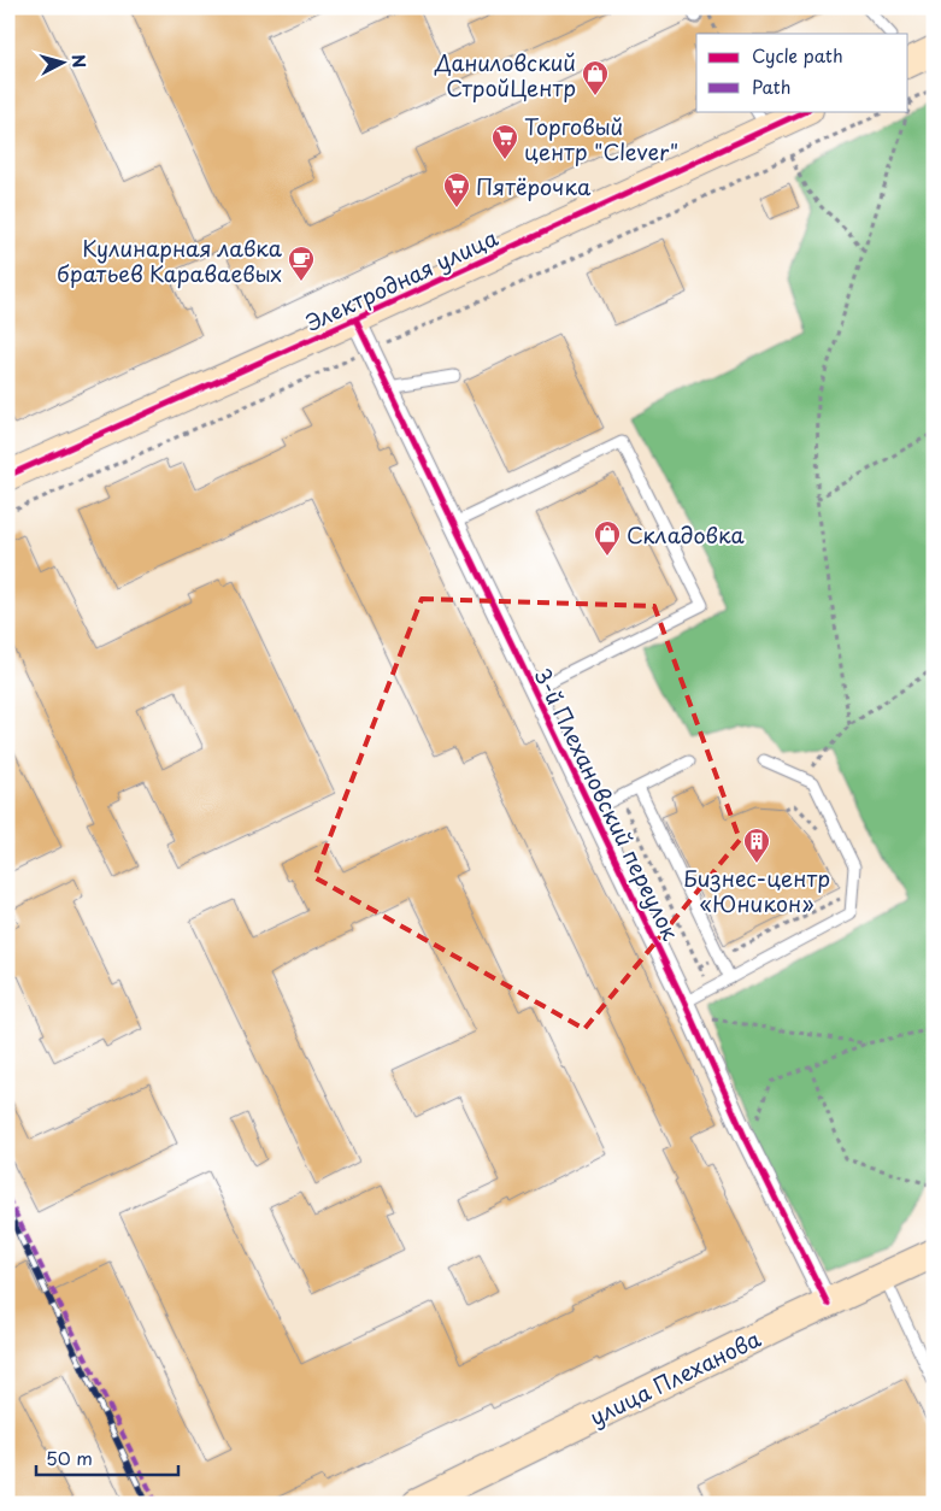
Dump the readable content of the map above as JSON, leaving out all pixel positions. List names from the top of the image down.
{
  "streets": {
    "street": ["Электродная улица", "3-й Плехановский переулок", "улица Плеханова"]
  },
  "crossings": [
    ["Электродная улица", "3-й Плехановский переулок"],
    ["3-й Плехановский переулок", "улица Плеханова"]
  ],
  "places": {
    "shop": ["Даниловский СтройЦентр", "Складовка"],
    "supermarket": ["Торговый центр \"Clever\"", "Пятёрочка"],
    "cafe": ["Кулинарная лавка братьев Караваевых"],
    "building": ["Бизнес-центр «Юникон»"]
  },
  "legend": ["Cycle path", "Path"],
  "scale_bar": "50 m",
  "north": "right"
}
